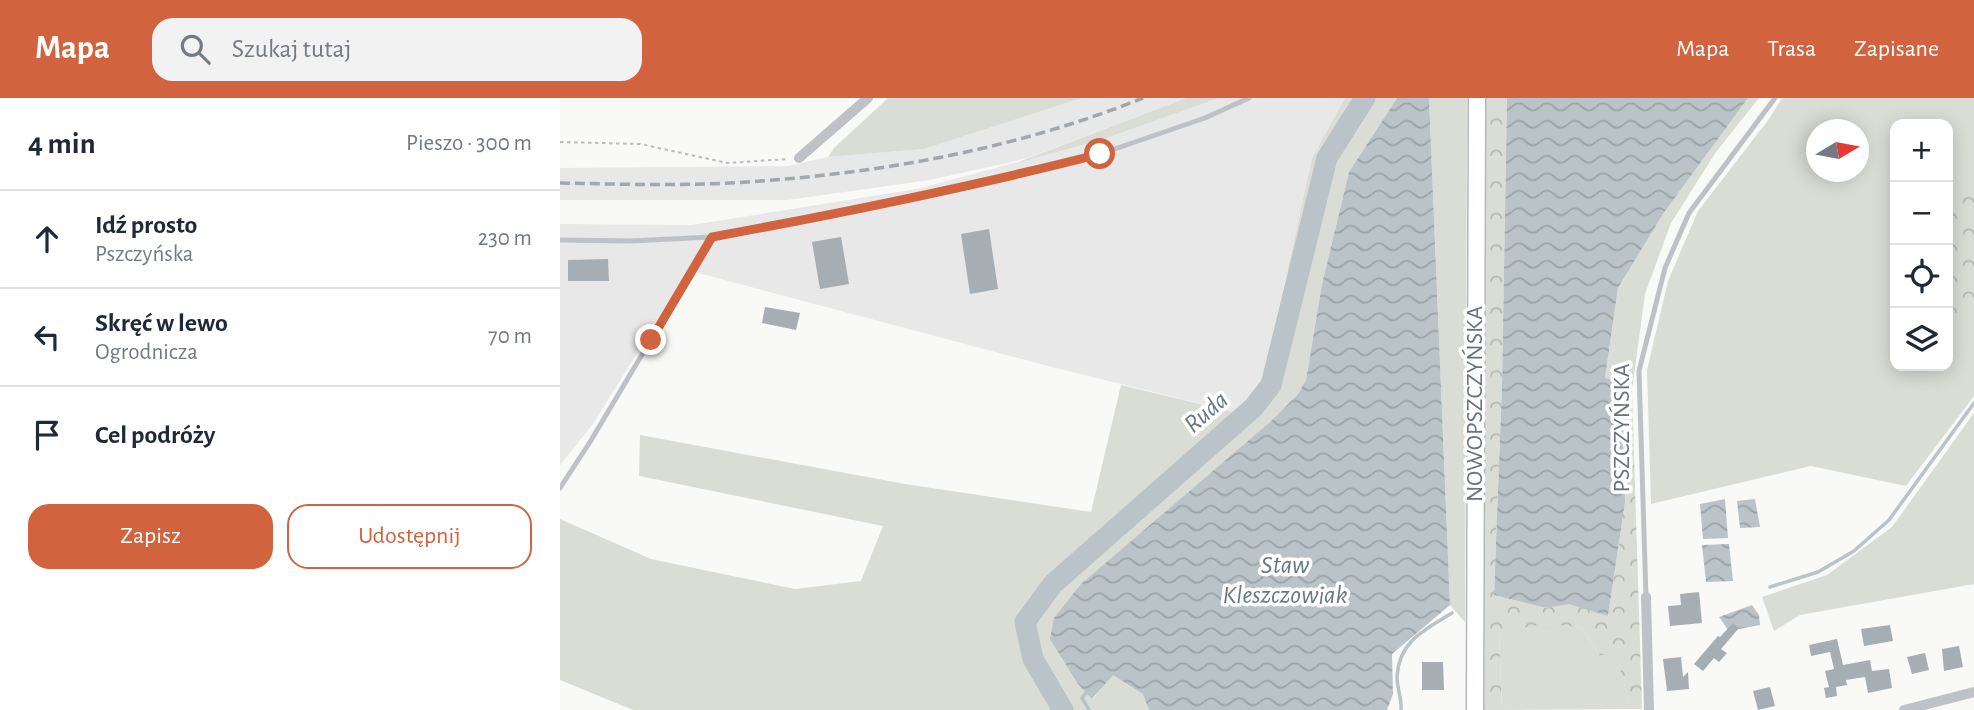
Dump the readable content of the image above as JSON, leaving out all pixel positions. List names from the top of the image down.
{
  "streets": {
    "main road": ["NOWOPSZCZYŃSKA"],
    "street": ["PSZCZYŃSKA"]
  },
  "water": ["Ruda", "Staw Kleszczowiak"],
  "north": "right",
  "page": {
    "header": "Mapa",
    "search": "Szukaj tutaj",
    "nav": ["Mapa", "Trasa", "Zapisane"],
    "heading": ["4 min", "Pieszo · 300 m"],
    "map_buttons": ["+", "−"],
    "list": [
      ["Idź prosto", "Pszczyńska", "230 m"],
      ["Skręć w lewo", "Ogrodnicza", "70 m"],
      "Cel podróży"
    ],
    "buttons": ["Zapisz", "Udostępnij"]
  }
}
